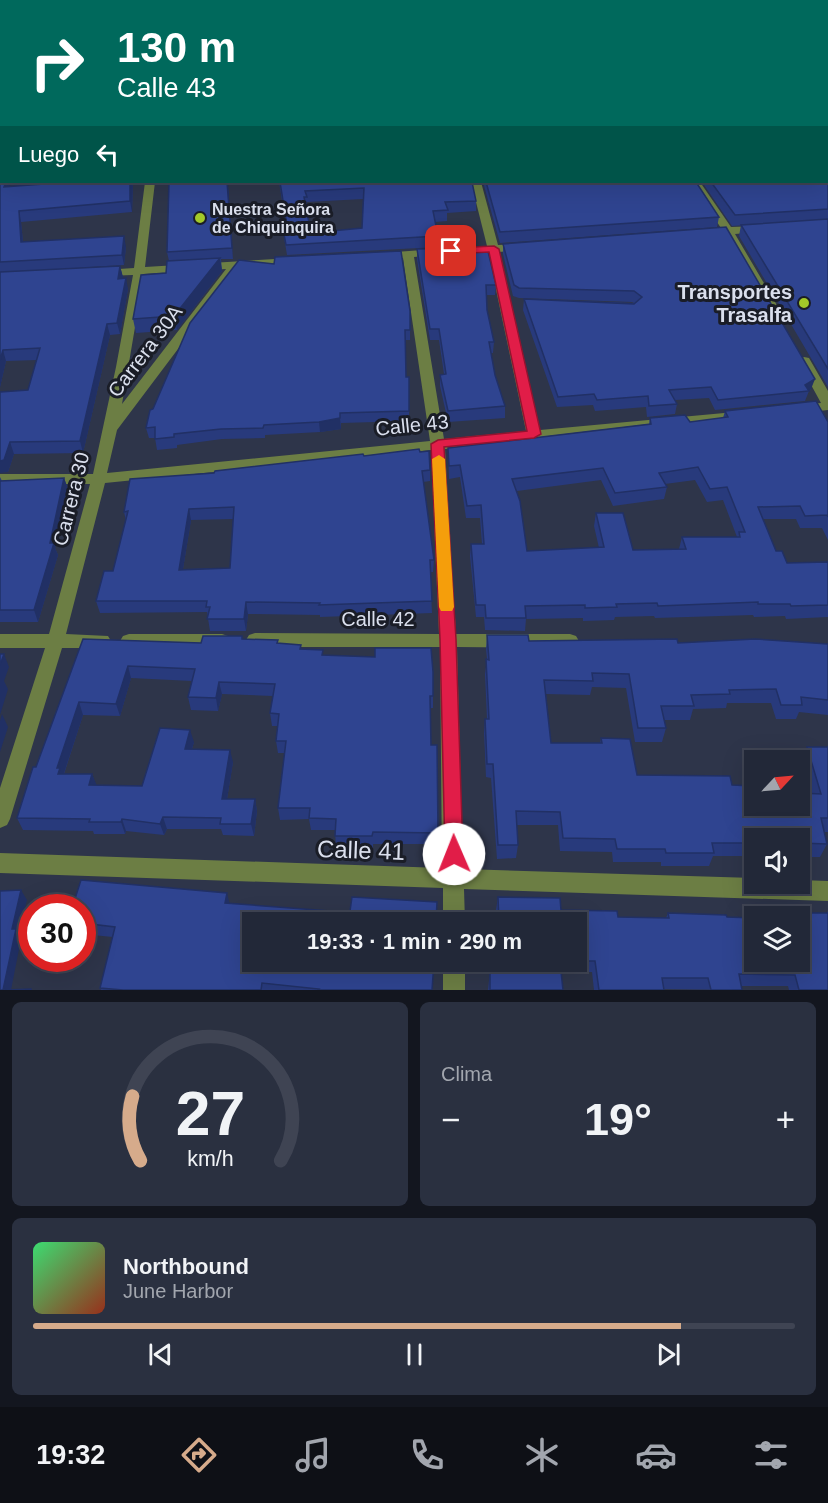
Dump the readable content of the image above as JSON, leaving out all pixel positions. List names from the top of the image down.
{
  "streets": {
    "street": [
      "Carrera 30A",
      "Calle 43",
      "Carrera 30",
      "Calle 42",
      "Calle 41"
    ]
  },
  "crossings": [
    ["Carrera 30A", "Carrera 30"],
    ["Calle 43", "Carrera 30"],
    ["Carrera 30", "Calle 42"]
  ],
  "places": ["Nuestra Señora de Chiquinquira", "Transportes Trasalfa"],
  "north": "top right",
  "page": {
    "turn": ["130 m", "Calle 43"],
    "then": "Luego",
    "limit": "30",
    "trip": "19:33 · 1 min · 290 m",
    "tile": "Clima",
    "heat": ["−", "19°", "+"],
    "song": ["Northbound", "June Harbor"],
    "tabs": "19:32",
    "gauge": ["27", "km/h"]
  }
}
